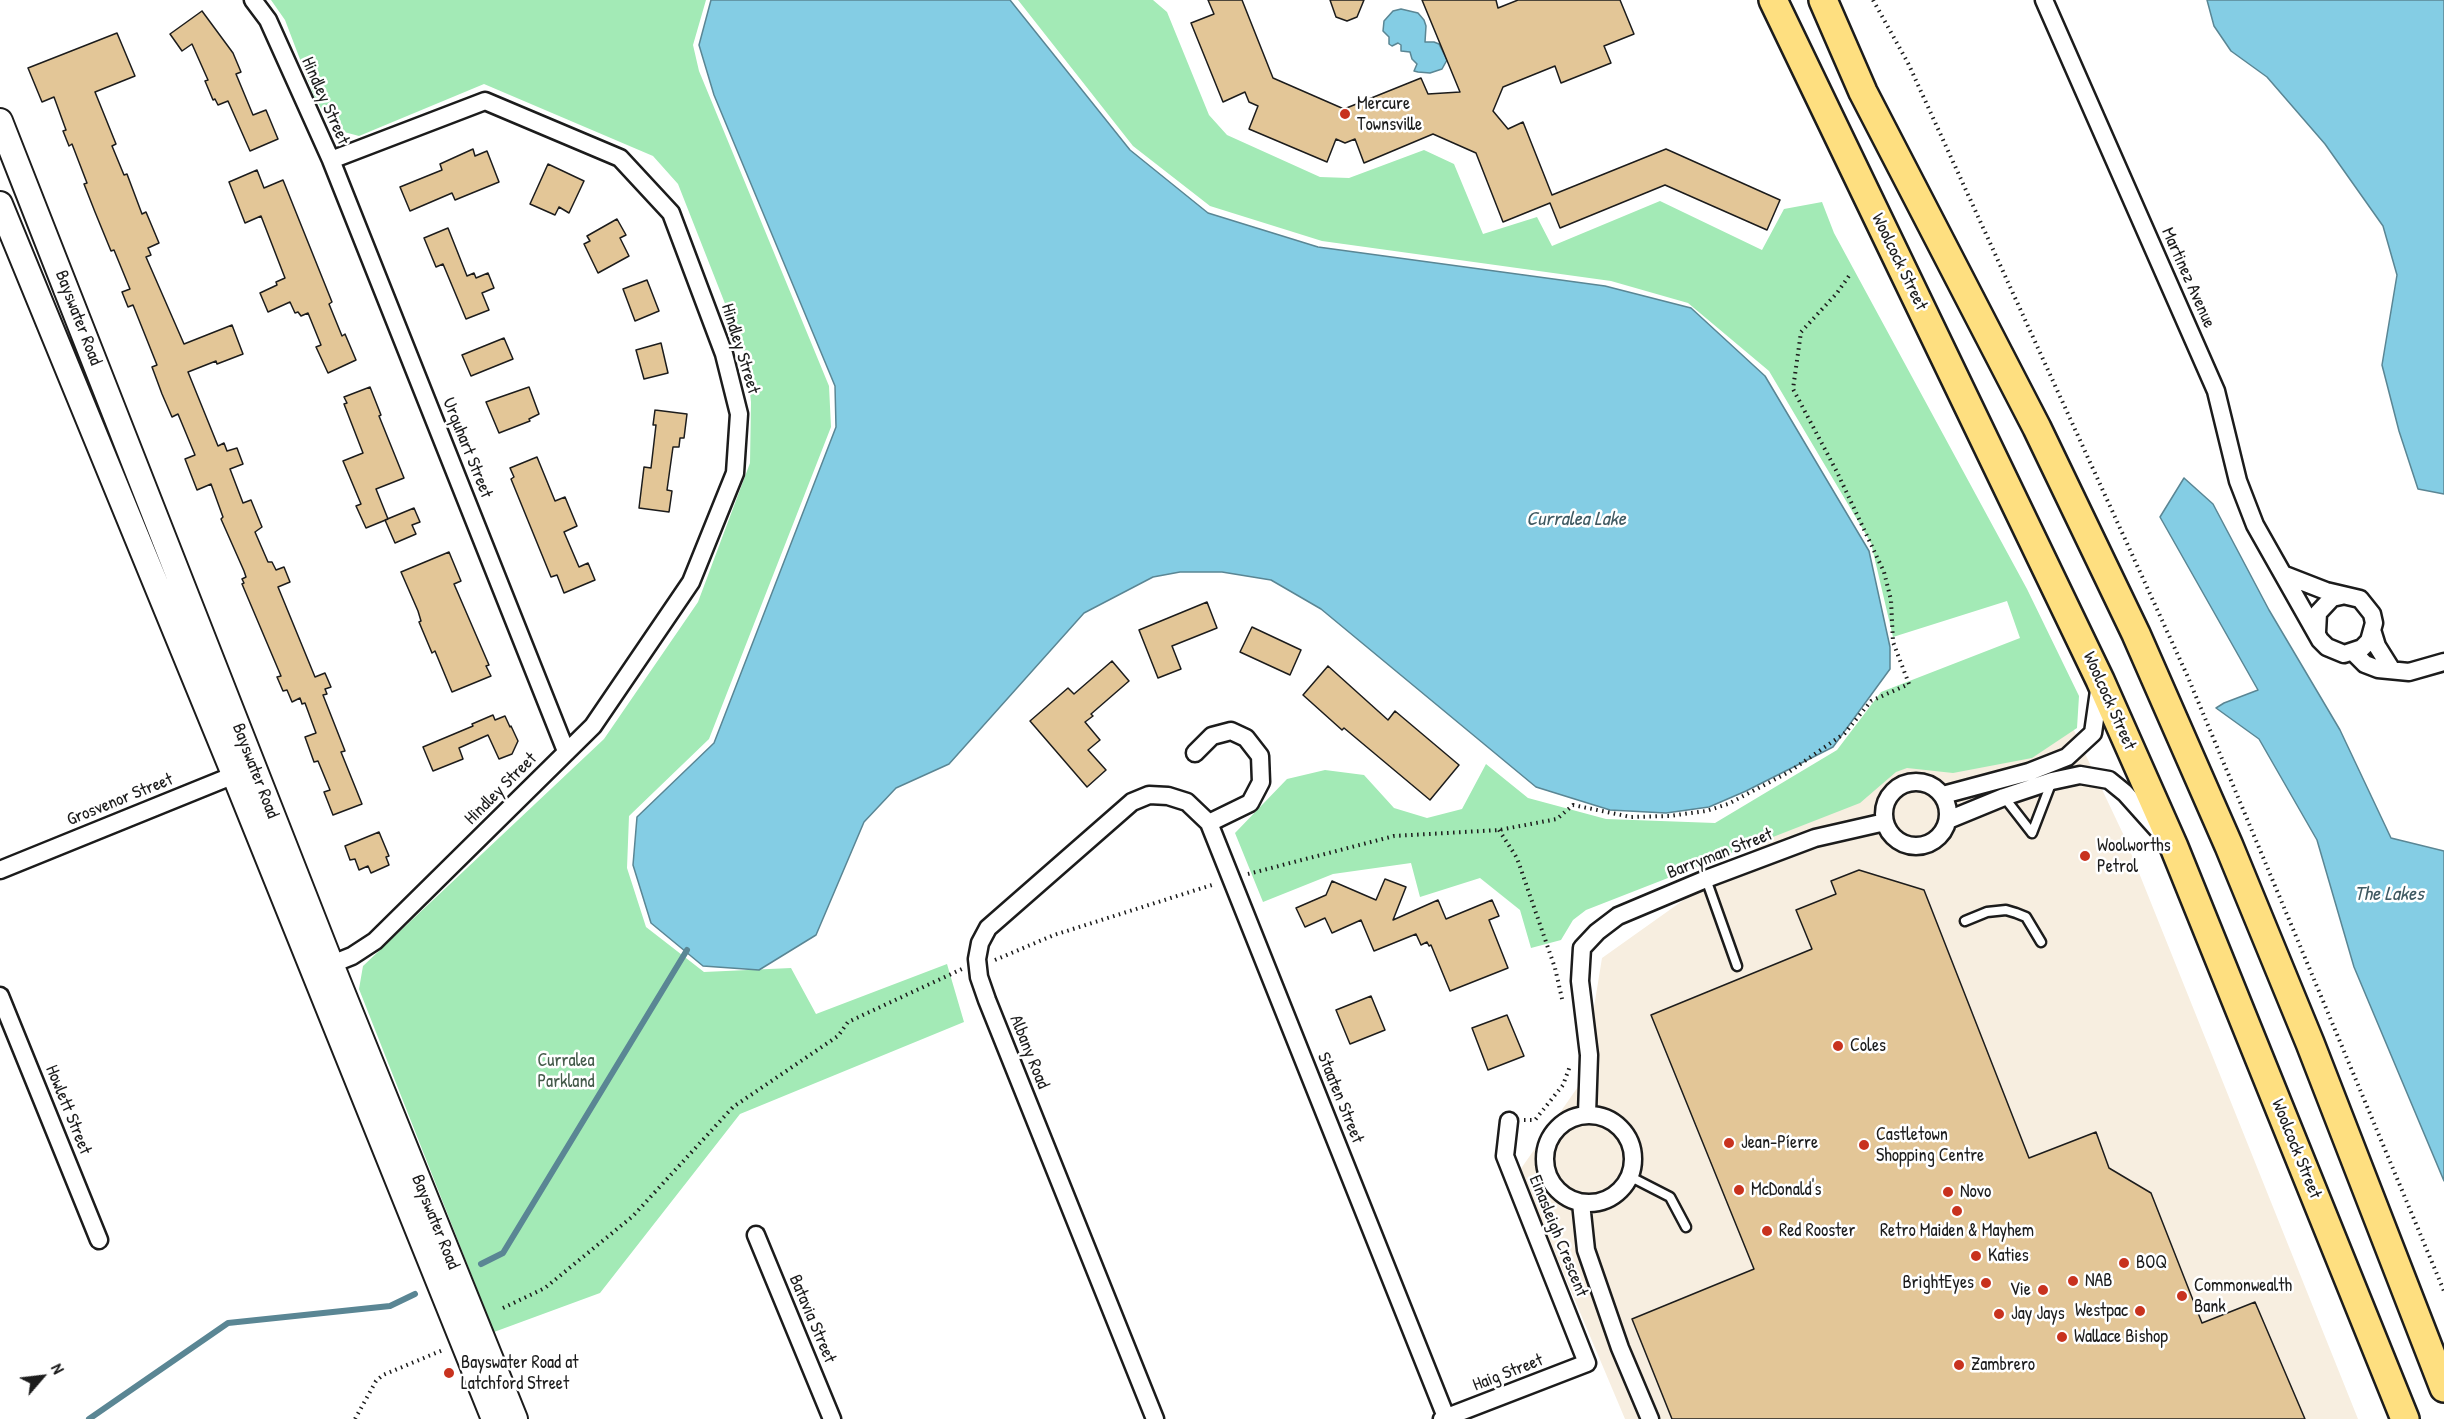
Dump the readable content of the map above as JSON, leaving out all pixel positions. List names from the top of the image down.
{
  "streets": {
    "main road": ["Woolcock Street", "Bayswater Road"],
    "street": [
      "Hindley Street",
      "Martinez Avenue",
      "Urquhart Street",
      "Grosvenor Street",
      "Barryman Street",
      "Albany Road",
      "Staaten Street",
      "Howlett Street",
      "Einasleigh Crescent",
      "Batavia Street",
      "Haig Street"
    ]
  },
  "crossings": [
    ["Hindley Street", "Bayswater Road"],
    ["Hindley Street", "Urquhart Street"],
    ["Bayswater Road", "Grosvenor Street"],
    ["Barryman Street", "Einasleigh Crescent"],
    ["Albany Road", "Staaten Street"],
    ["Staaten Street", "Haig Street"],
    ["Einasleigh Crescent", "Haig Street"]
  ],
  "water": ["Curralea Lake", "The Lakes"],
  "parks": ["Curralea Parkland"],
  "places": [
    "Mercure Townsville",
    "Woolworths Petrol",
    "Coles",
    "Jean-Píerre",
    "Castletown Shopping Centre",
    "McDonald's",
    "Novo",
    "Retro Maiden & Mayhem",
    "Red Rooster",
    "Katies",
    "BOQ",
    "NAB",
    "BrightEyes",
    "Vie",
    "Commonwealth Bank",
    "Westpac",
    "Jay Jays",
    "Wallace Bishop",
    "Zambrero",
    "Bayswater Road at Latchford Street"
  ],
  "north": "top right"
}
